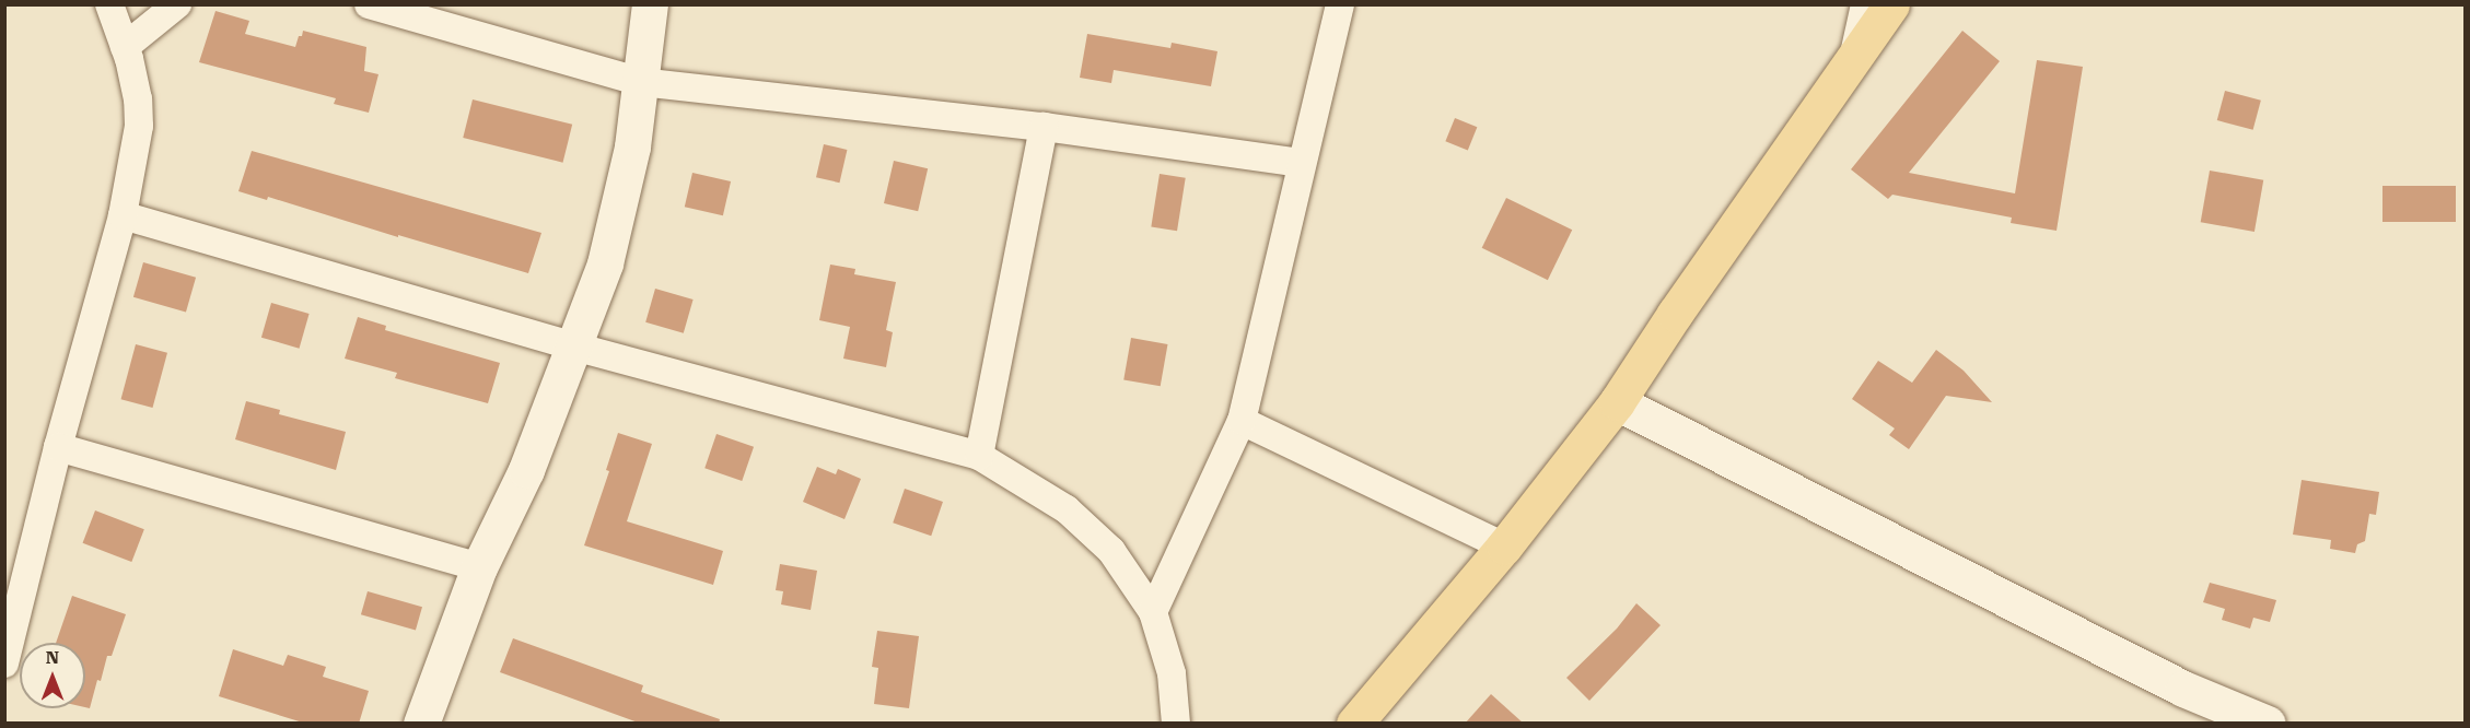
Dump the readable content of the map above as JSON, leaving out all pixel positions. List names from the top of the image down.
{
  "north": "top"
}
